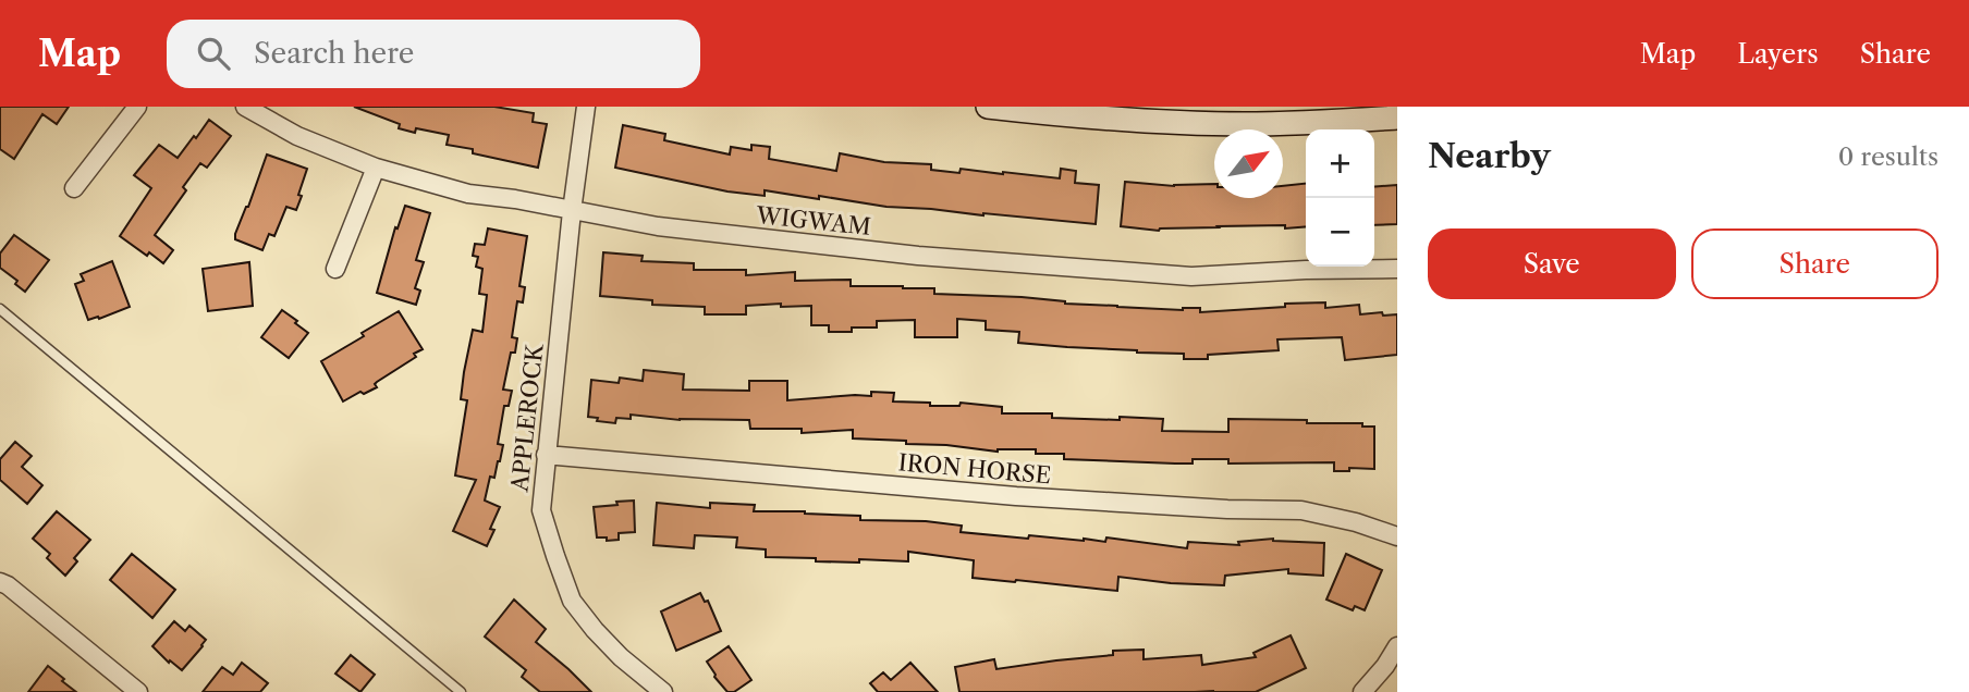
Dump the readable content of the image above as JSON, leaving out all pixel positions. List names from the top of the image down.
{
  "streets": {
    "street": ["WIGWAM", "APPLEROCK", "IRON HORSE"]
  },
  "crossings": [
    ["WIGWAM", "APPLEROCK"],
    ["APPLEROCK", "IRON HORSE"]
  ],
  "north": "top right",
  "page": {
    "header": "Map",
    "search": "Search here",
    "nav": ["Map", "Layers", "Share"],
    "heading": ["Nearby", "0 results"],
    "map_buttons": ["+", "−"],
    "buttons": ["Save", "Share"]
  }
}
